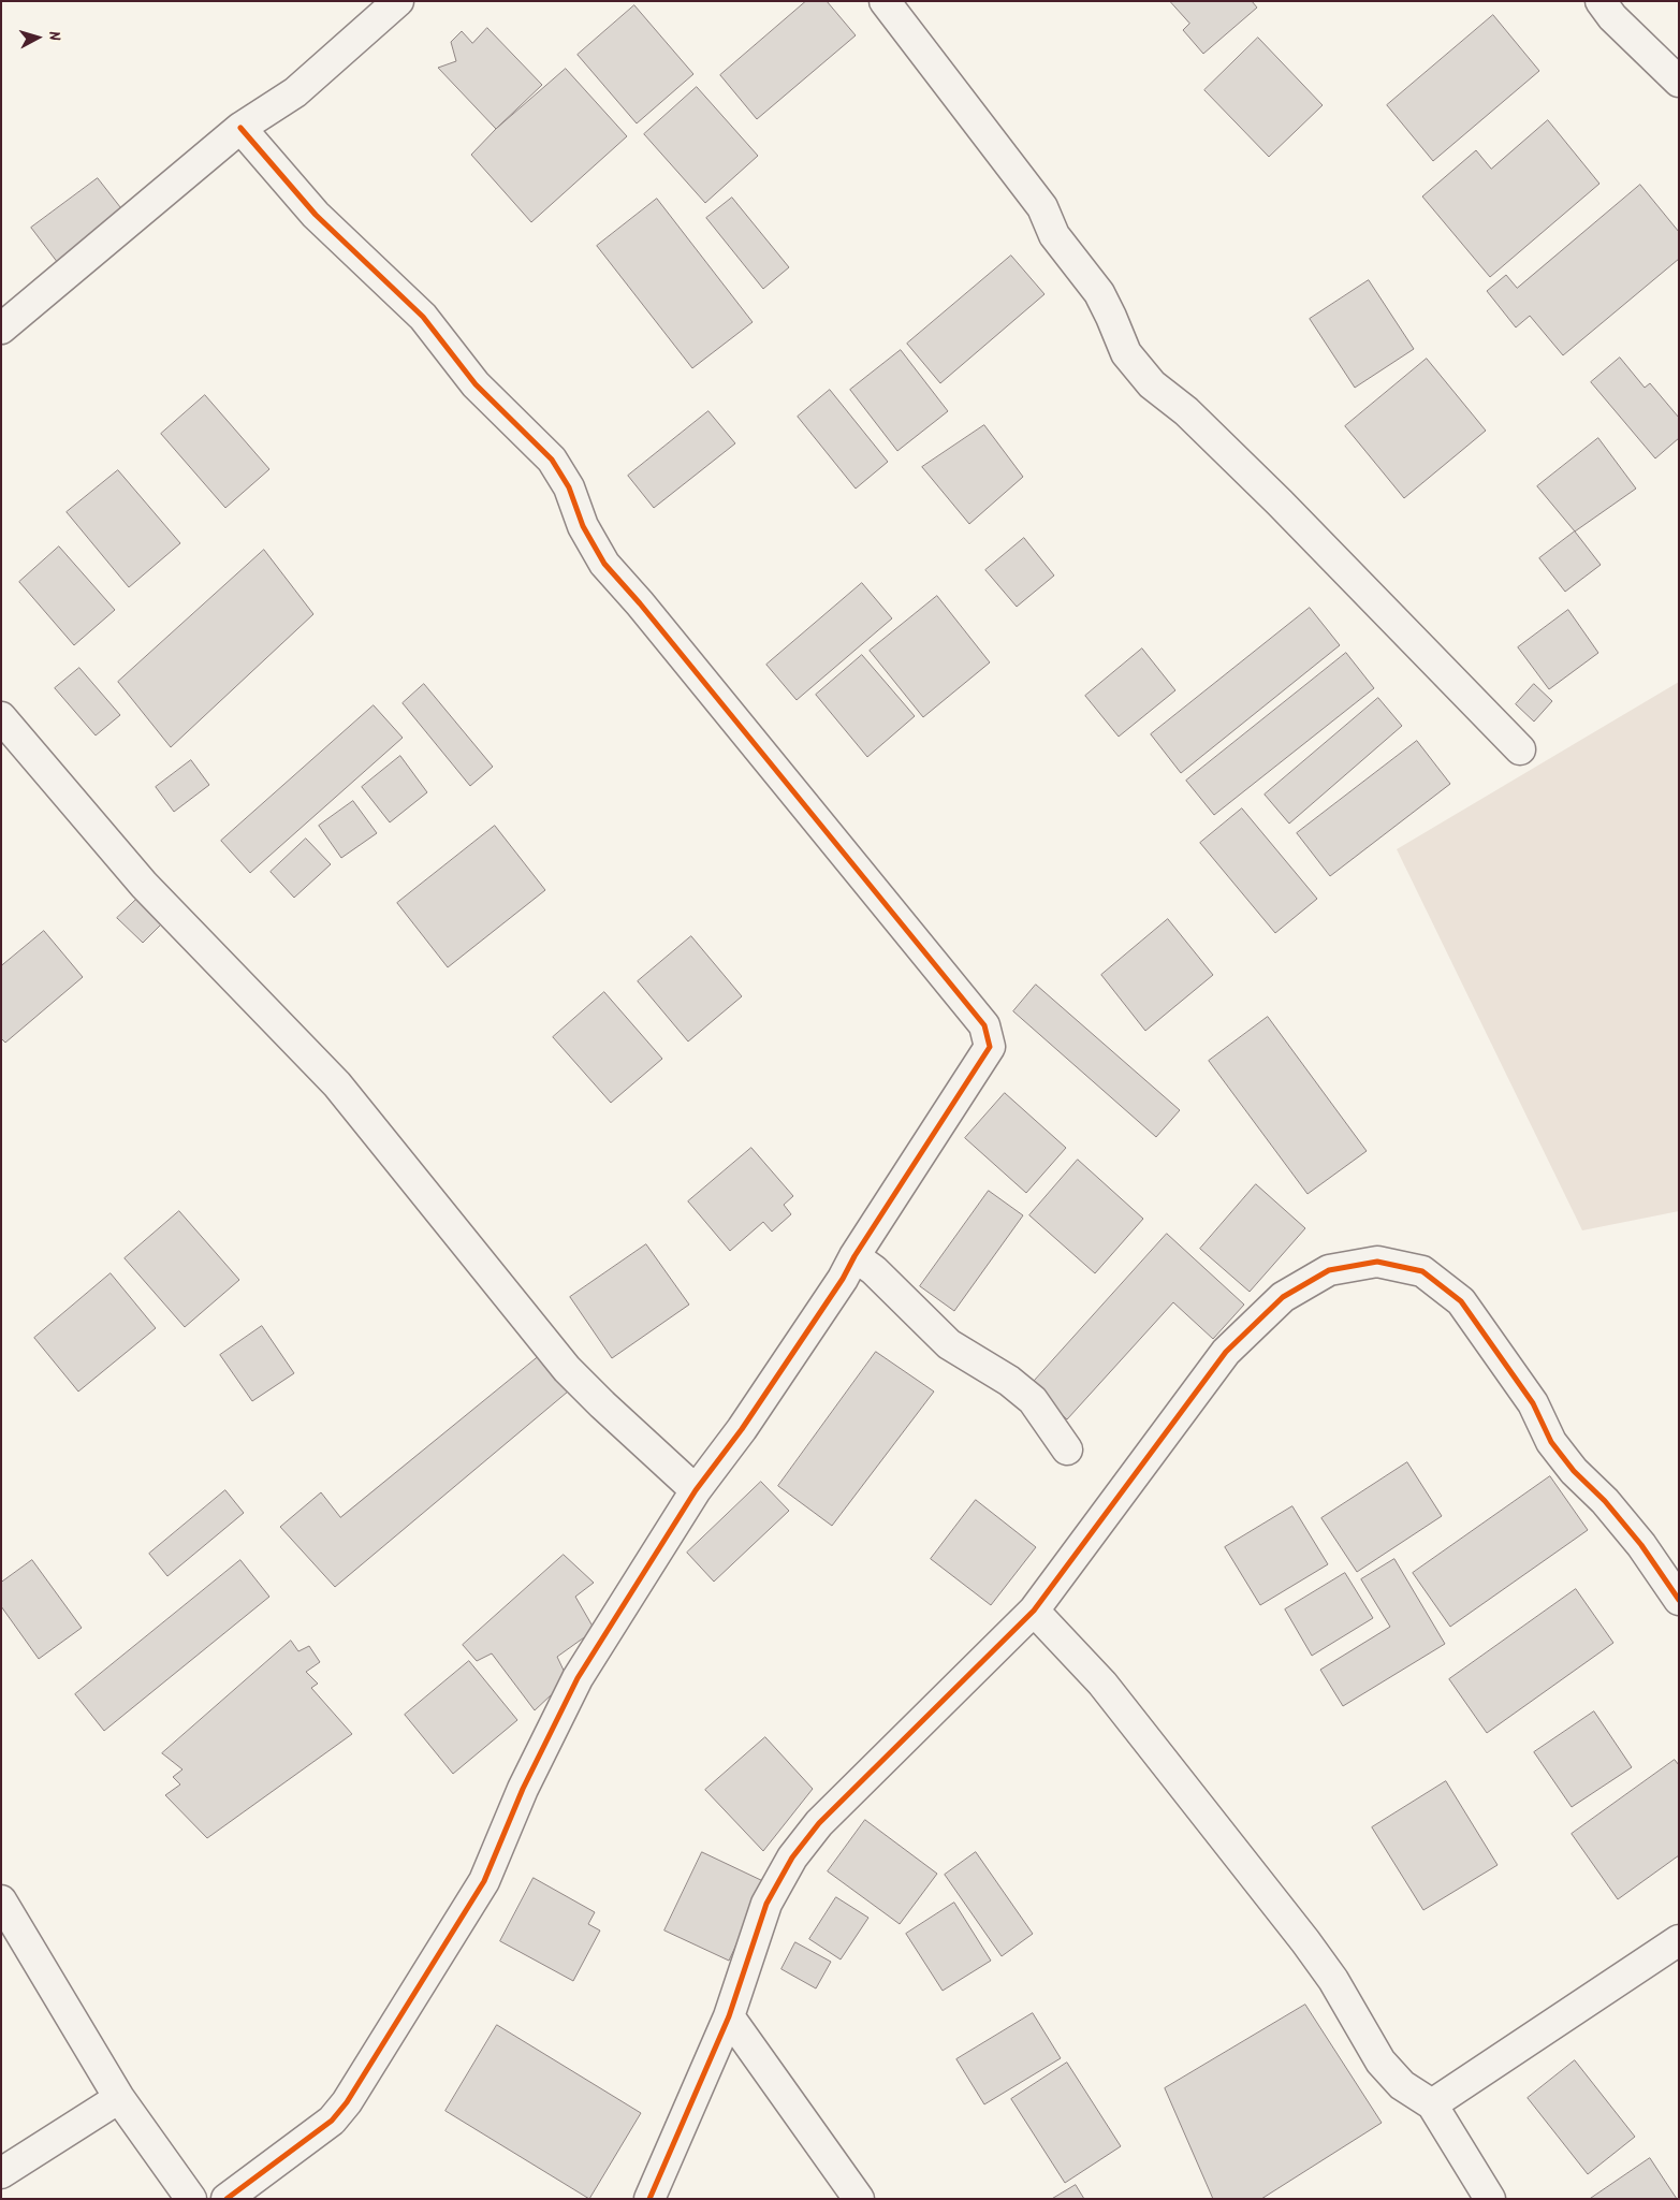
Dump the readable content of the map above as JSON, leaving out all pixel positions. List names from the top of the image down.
{
  "north": "right"
}
